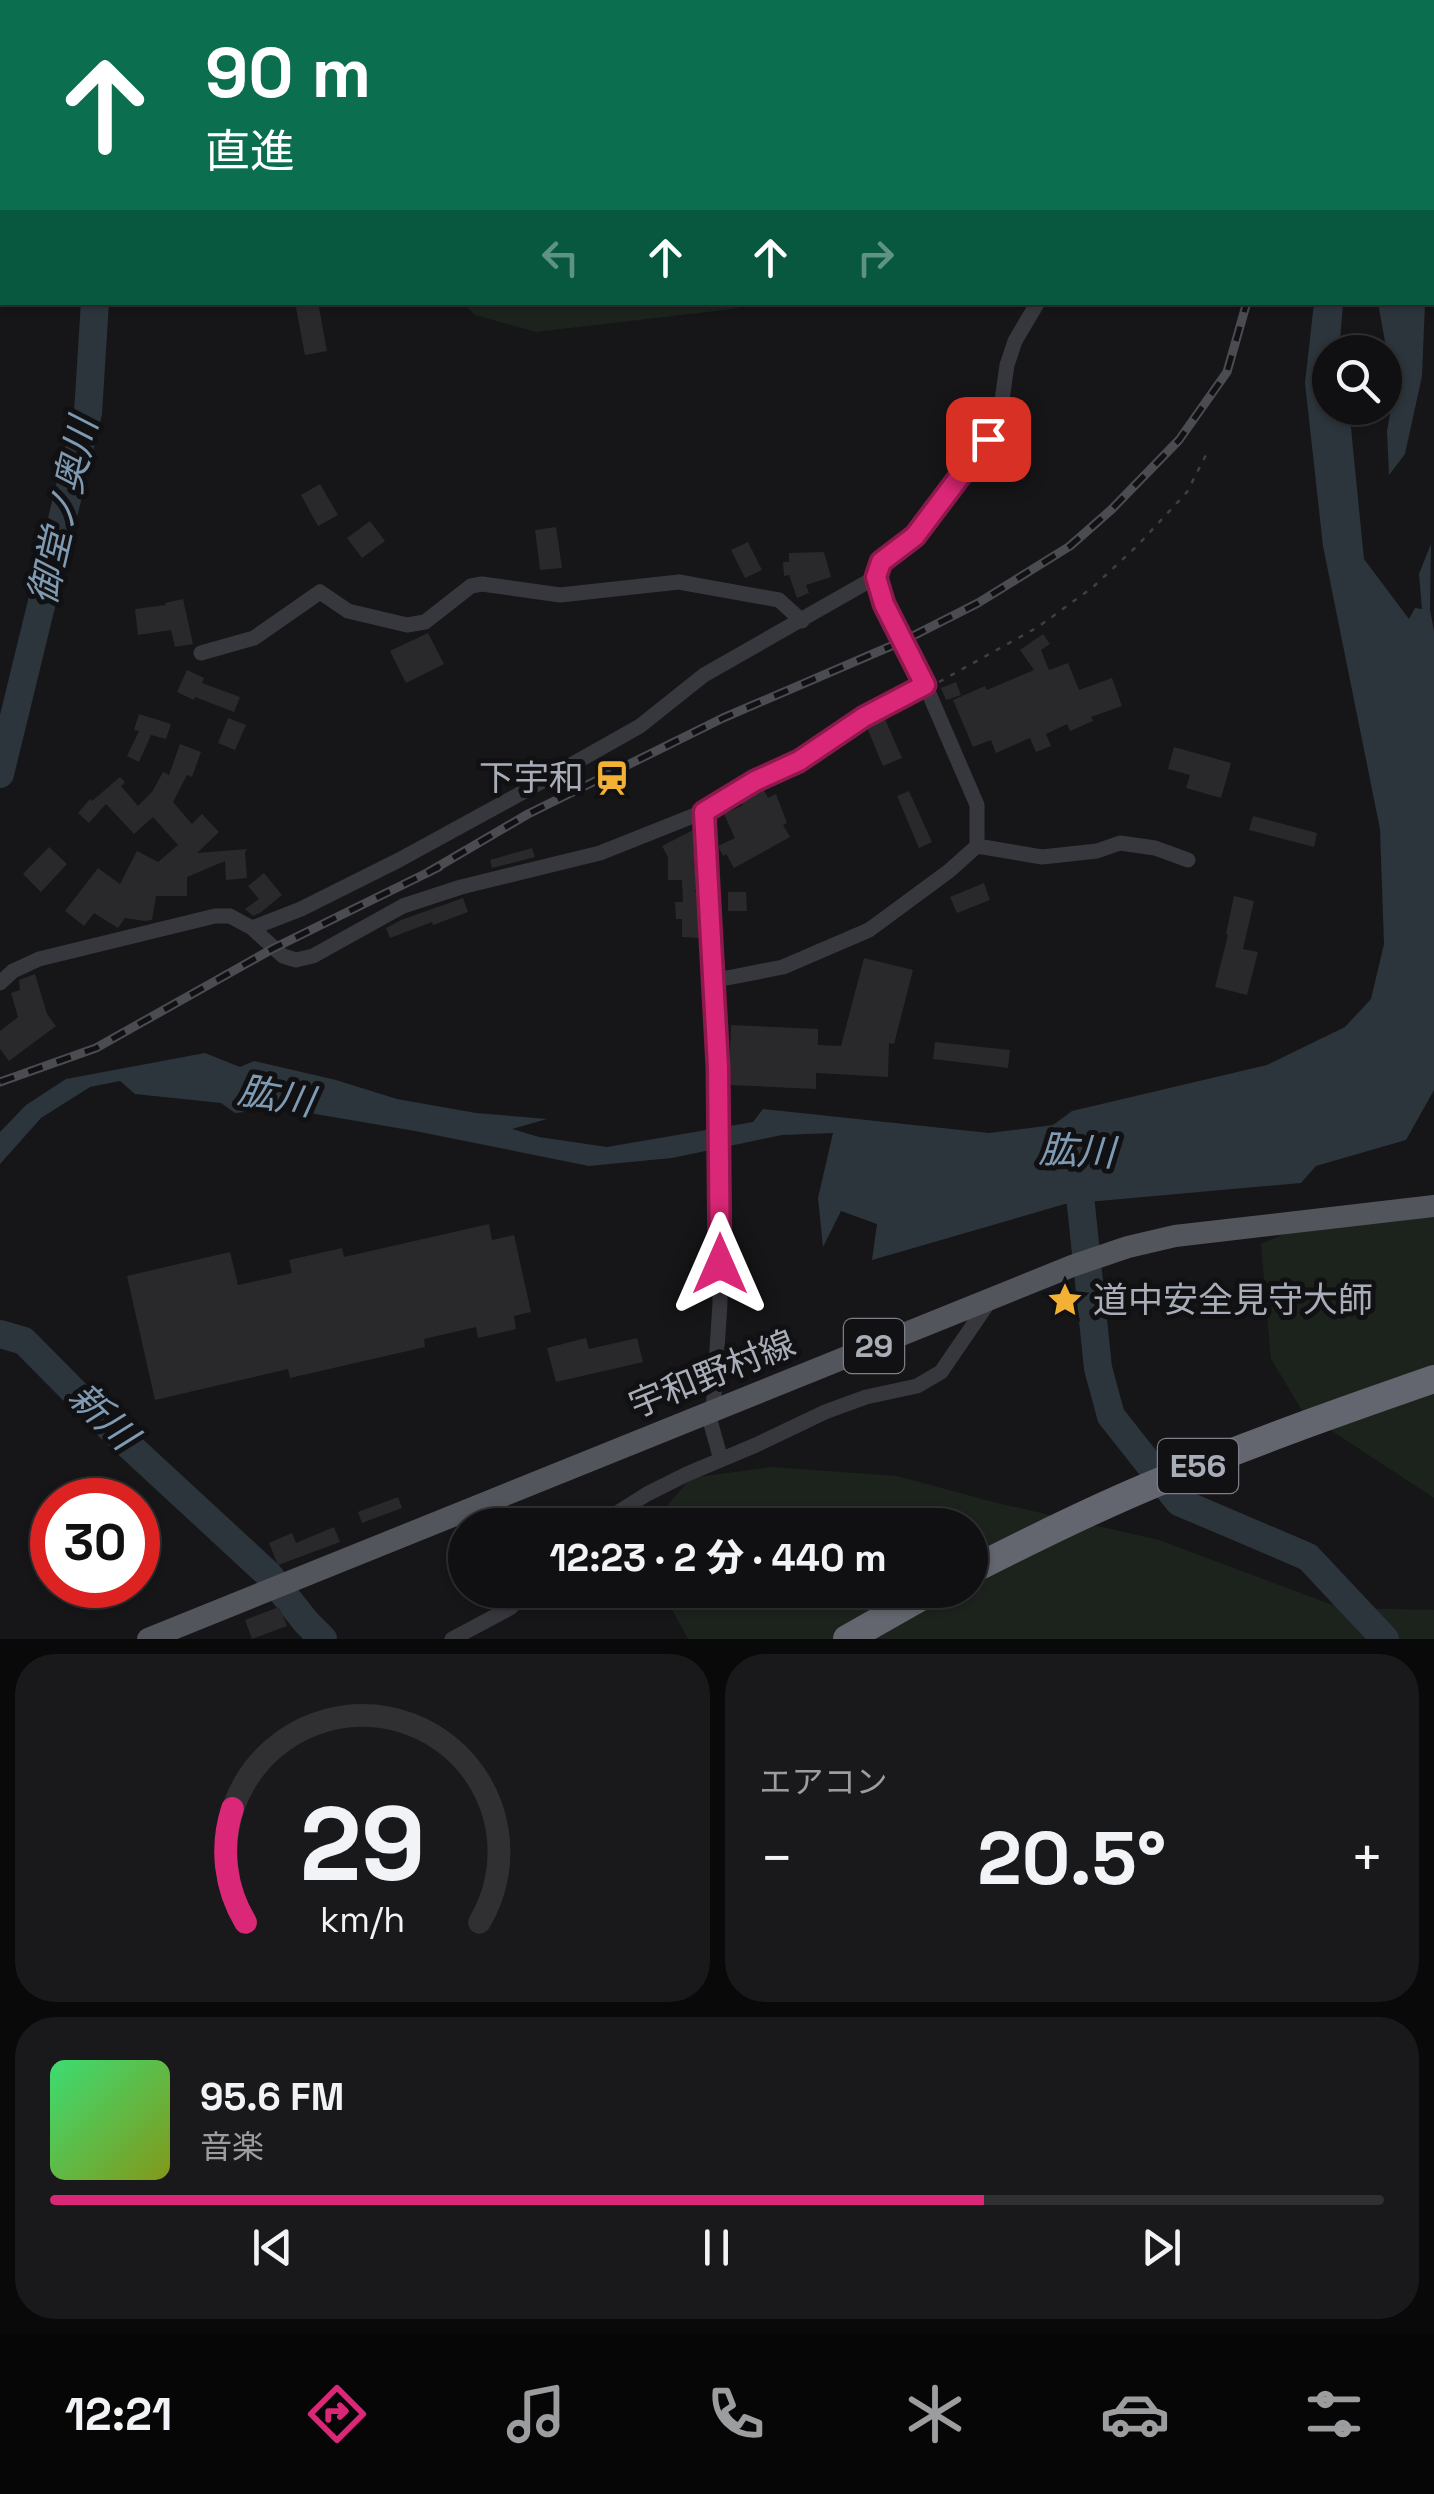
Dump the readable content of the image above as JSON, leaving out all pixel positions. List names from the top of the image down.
{
  "streets": {
    "highway": ["E56"],
    "main road": ["29", "宇和野村線"]
  },
  "water": ["御堂ノ奥川", "肱川", "新川"],
  "places": {
    "station": ["下宇和"],
    "place": ["道中安全見守大師"]
  },
  "page": {
    "turn": ["90 m", "直進"],
    "limit": "30",
    "trip": "12:23 · 2 分 · 440 m",
    "tile": "エアコン",
    "heat": ["−", "20.5°", "+"],
    "song": ["95.6 FM", "音楽"],
    "tabs": "12:21",
    "gauge": ["29", "km/h"]
  }
}
